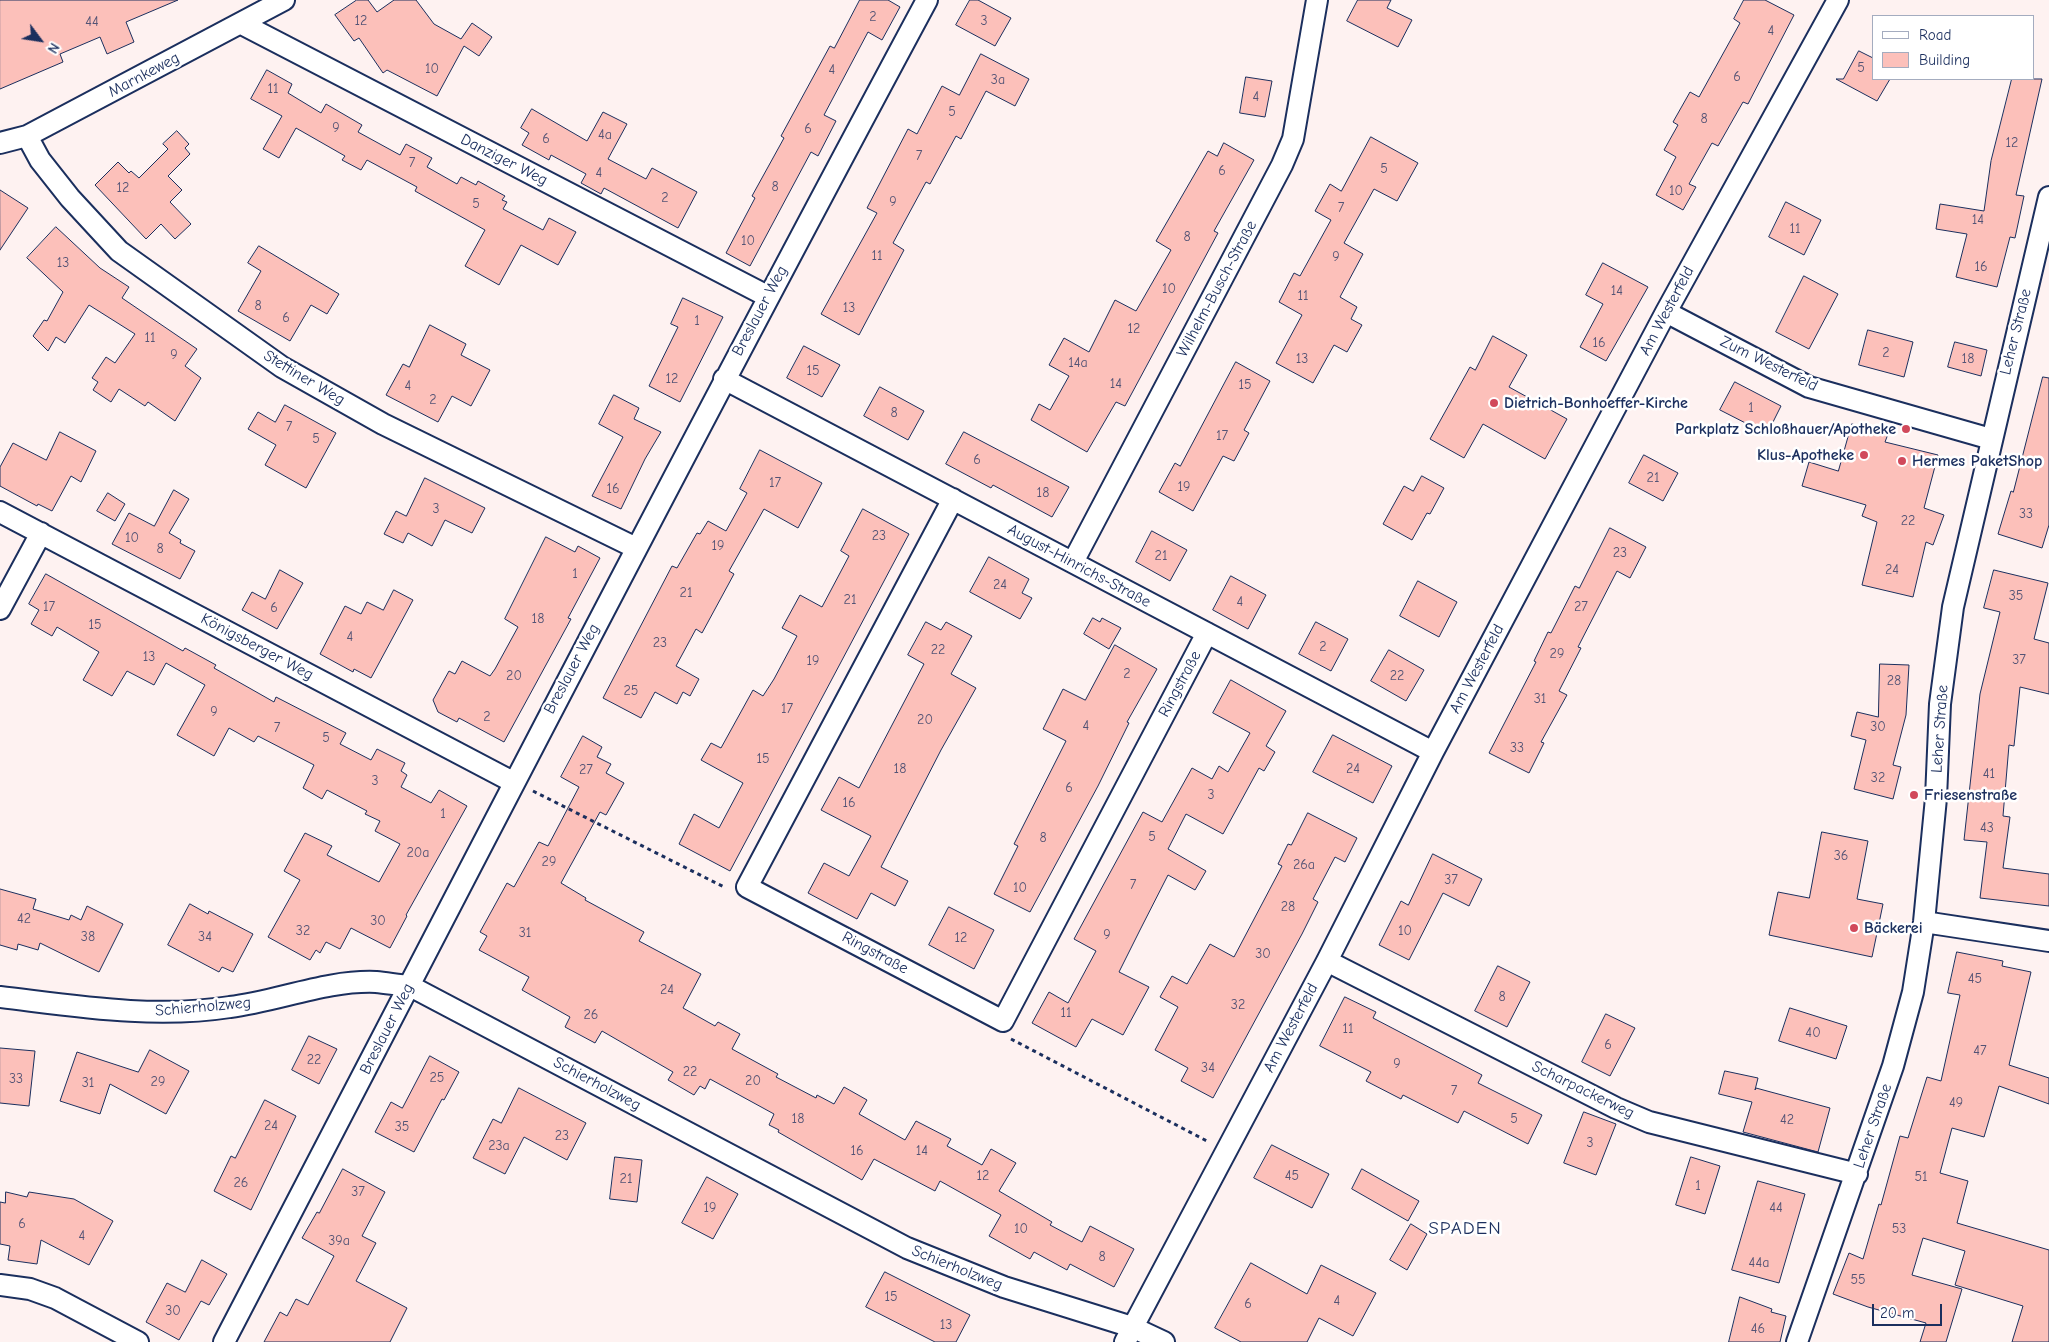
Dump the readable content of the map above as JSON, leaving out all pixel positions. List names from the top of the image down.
{
  "streets": {
    "street": [
      "Marnkeweg",
      "Danziger Weg",
      "Wilhelm-Busch-Straße",
      "Breslauer Weg",
      "Am Westerfeld",
      "Leher Straße",
      "Zum Westerfeld",
      "Stettiner Weg",
      "August-Hinrichs-Straße",
      "Königsberger Weg",
      "Ringstraße",
      "Schierholzweg",
      "Scharpackerweg"
    ]
  },
  "crossings": [
    ["Marnkeweg", "Danziger Weg"],
    ["Marnkeweg", "Stettiner Weg"],
    ["Danziger Weg", "Breslauer Weg"],
    ["Wilhelm-Busch-Straße", "August-Hinrichs-Straße"],
    ["Breslauer Weg", "Stettiner Weg"],
    ["Breslauer Weg", "August-Hinrichs-Straße"],
    ["Breslauer Weg", "Königsberger Weg"],
    ["Breslauer Weg", "Schierholzweg"],
    ["Am Westerfeld", "Zum Westerfeld"],
    ["Am Westerfeld", "August-Hinrichs-Straße"],
    ["Am Westerfeld", "Schierholzweg"],
    ["Am Westerfeld", "Scharpackerweg"],
    ["Leher Straße", "Zum Westerfeld"],
    ["Leher Straße", "Scharpackerweg"],
    ["August-Hinrichs-Straße", "Ringstraße"]
  ],
  "districts": ["SPADEN"],
  "places": [
    "Dietrich-Bonhoeffer-Kirche",
    "Parkplatz Schloßhauer/Apotheke",
    "Klus-Apotheke",
    "Hermes PaketShop",
    "Friesenstraße",
    "Bäckerei"
  ],
  "house_numbers": [
    "2",
    "12",
    "3",
    "44",
    "4",
    "5",
    "10",
    "4",
    "6",
    "3a",
    "11",
    "4",
    "5",
    "8",
    "9",
    "6",
    "4a",
    "6",
    "12",
    "7",
    "7",
    "5",
    "6",
    "4",
    "8",
    "12",
    "10",
    "2",
    "9",
    "5",
    "7",
    "14",
    "11",
    "8",
    "10",
    "11",
    "9",
    "13",
    "16",
    "10",
    "14",
    "11",
    "8",
    "13",
    "6",
    "1",
    "12",
    "11",
    "16",
    "2",
    "9",
    "13",
    "18",
    "14a",
    "15",
    "12",
    "14",
    "15",
    "4",
    "2",
    "1",
    "8",
    "7",
    "17",
    "5",
    "6",
    "21",
    "17",
    "19",
    "16",
    "18",
    "3",
    "33",
    "22",
    "23",
    "10",
    "19",
    "8",
    "23",
    "21",
    "24",
    "1",
    "24",
    "21",
    "35",
    "21",
    "4",
    "17",
    "27",
    "6",
    "18",
    "15",
    "4",
    "23",
    "2",
    "22",
    "29",
    "13",
    "37",
    "19",
    "2",
    "20",
    "22",
    "28",
    "25",
    "31",
    "17",
    "9",
    "2",
    "20",
    "4",
    "30",
    "7",
    "5",
    "33",
    "15",
    "18",
    "24",
    "27",
    "41",
    "32",
    "3",
    "6",
    "3",
    "16",
    "1",
    "43",
    "5",
    "8",
    "20a",
    "36",
    "29",
    "26a",
    "37",
    "7",
    "10",
    "28",
    "42",
    "30",
    "32",
    "10",
    "31",
    "9",
    "38",
    "34",
    "12",
    "30",
    "45",
    "24",
    "8",
    "32",
    "11",
    "26",
    "11",
    "40",
    "6",
    "47",
    "22",
    "9",
    "34",
    "22",
    "25",
    "33",
    "20",
    "29",
    "31",
    "7",
    "49",
    "18",
    "5",
    "42",
    "24",
    "35",
    "23",
    "3",
    "23a",
    "16",
    "14",
    "12",
    "45",
    "51",
    "21",
    "26",
    "1",
    "37",
    "19",
    "44",
    "6",
    "10",
    "53",
    "4",
    "39a",
    "8",
    "44a",
    "55",
    "15",
    "4",
    "6",
    "30",
    "13",
    "46"
  ],
  "legend": ["Road", "Building"],
  "scale_bar": "20 m",
  "north": "bottom right"
}
